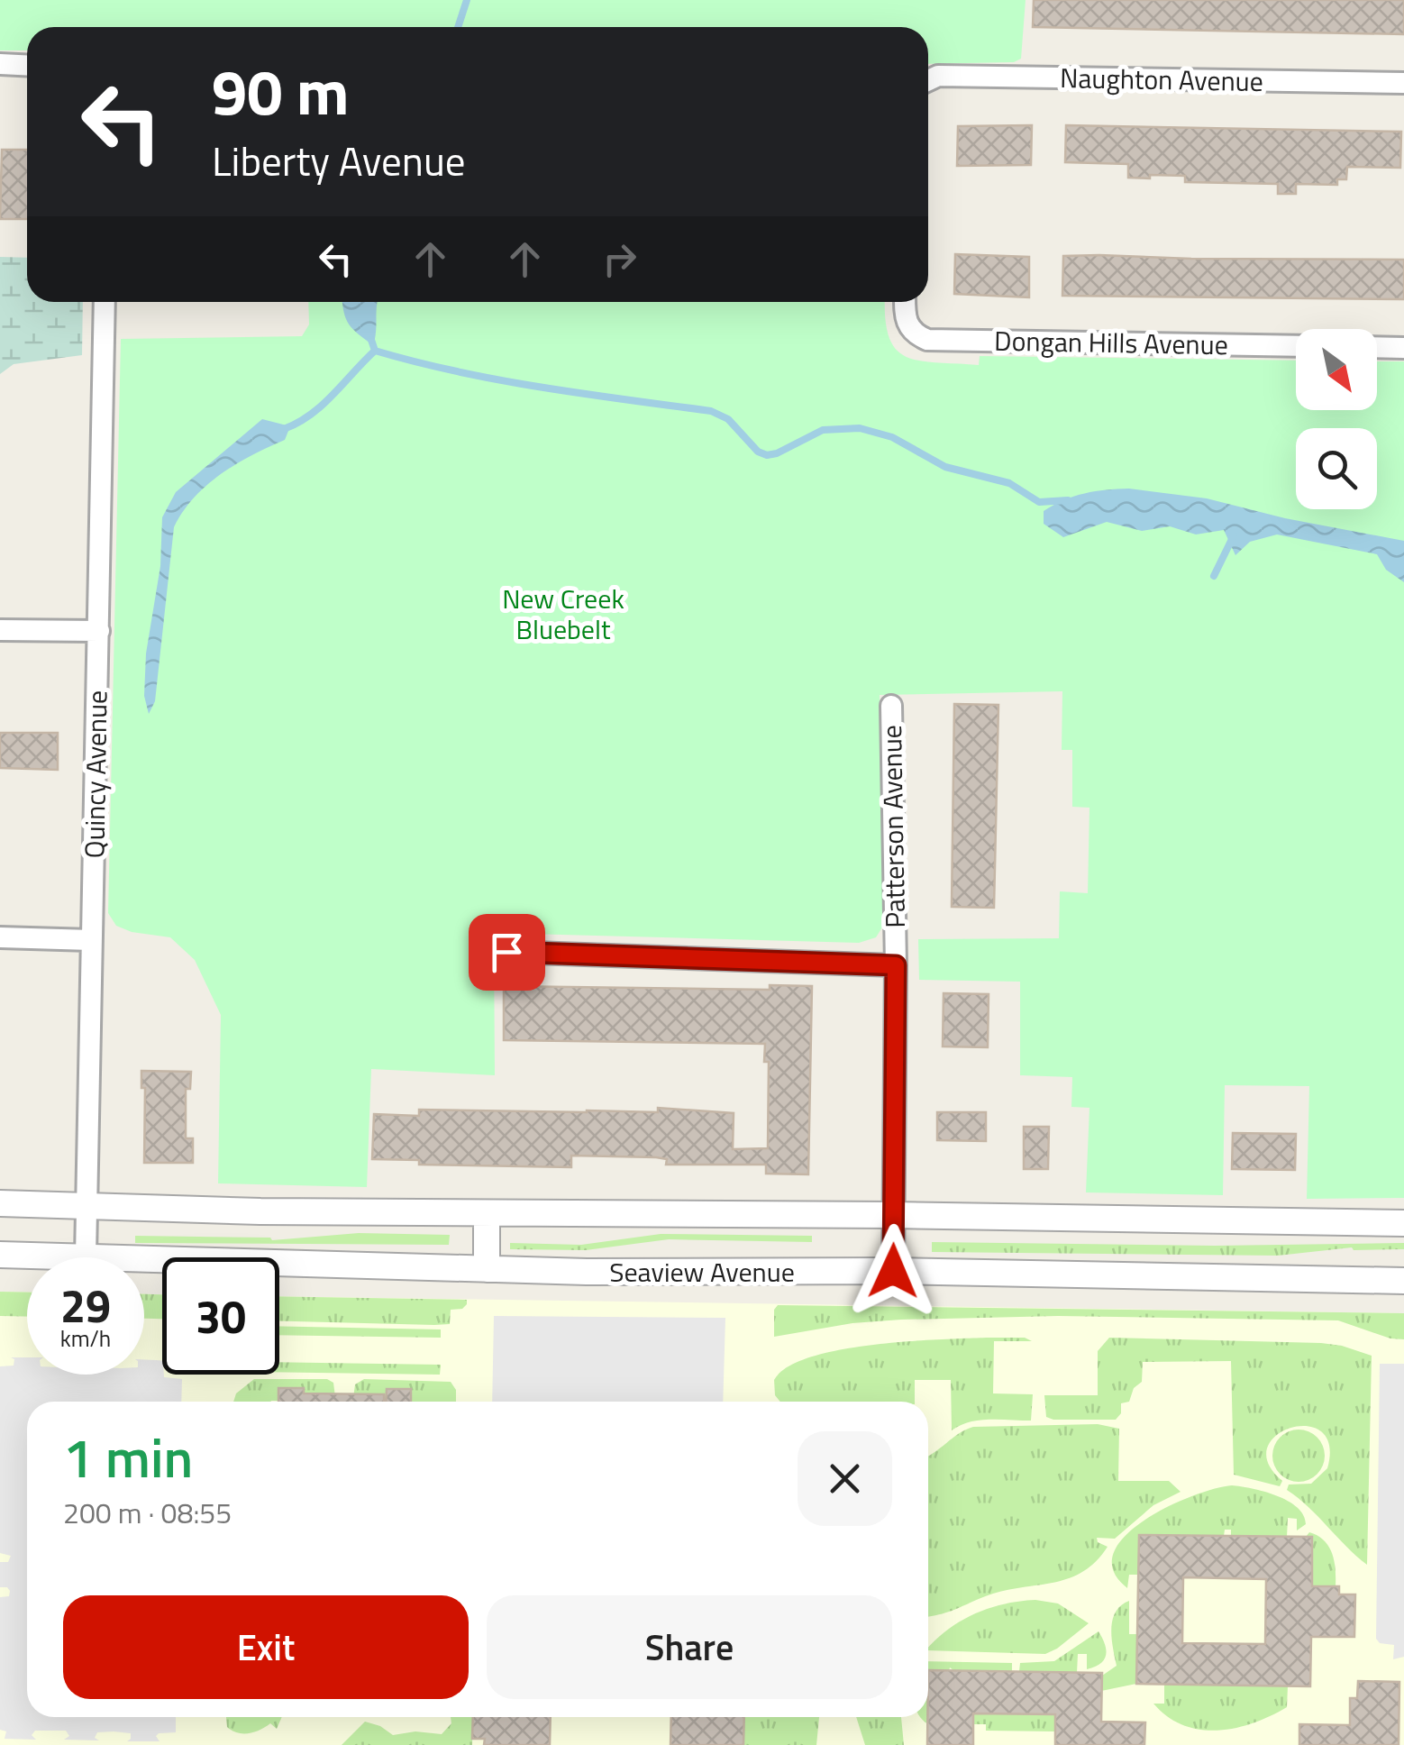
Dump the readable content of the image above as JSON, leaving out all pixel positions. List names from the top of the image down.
{
  "streets": {
    "street": [
      "Naughton Avenue",
      "Dongan Hills Avenue",
      "Quincy Avenue",
      "Patterson Avenue",
      "Seaview Avenue"
    ]
  },
  "crossings": [
    ["Quincy Avenue", "Seaview Avenue"],
    ["Patterson Avenue", "Seaview Avenue"]
  ],
  "parks": ["New Creek Bluebelt"],
  "north": "bottom right",
  "page": {
    "turn": ["90 m", "Liberty Avenue"],
    "speed": "29 km/h",
    "limit": "30",
    "heading": ["1 min", "200 m · 08:55"],
    "buttons": ["Exit", "Share"]
  }
}
